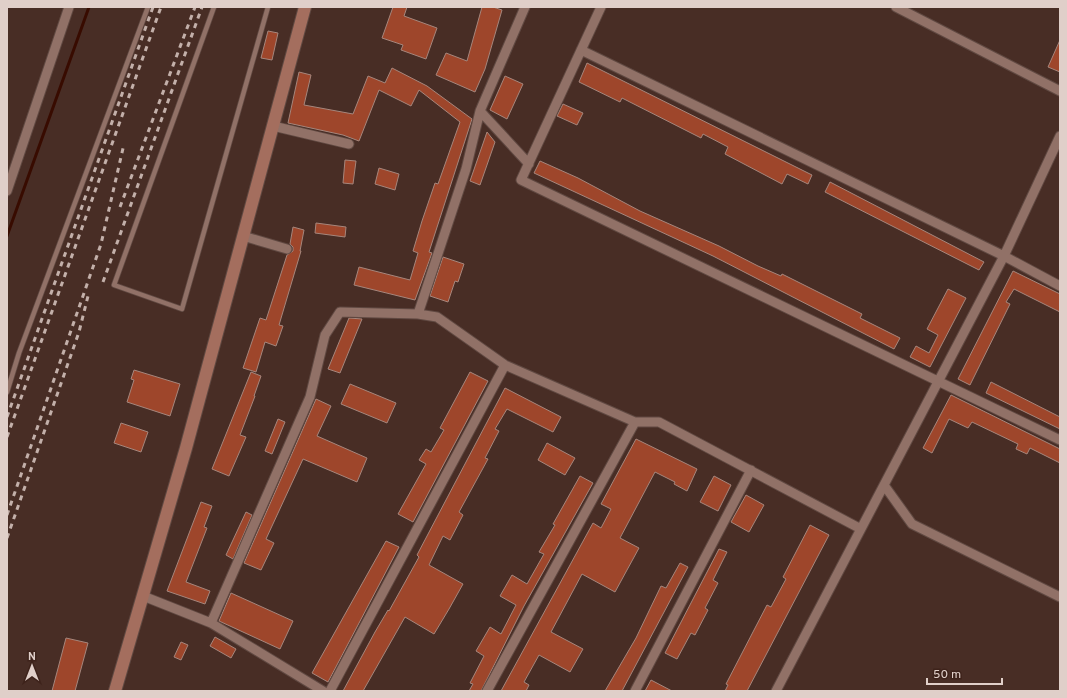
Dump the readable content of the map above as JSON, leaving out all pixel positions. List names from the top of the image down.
{
  "scale_bar": "50 m",
  "north": "top"
}
